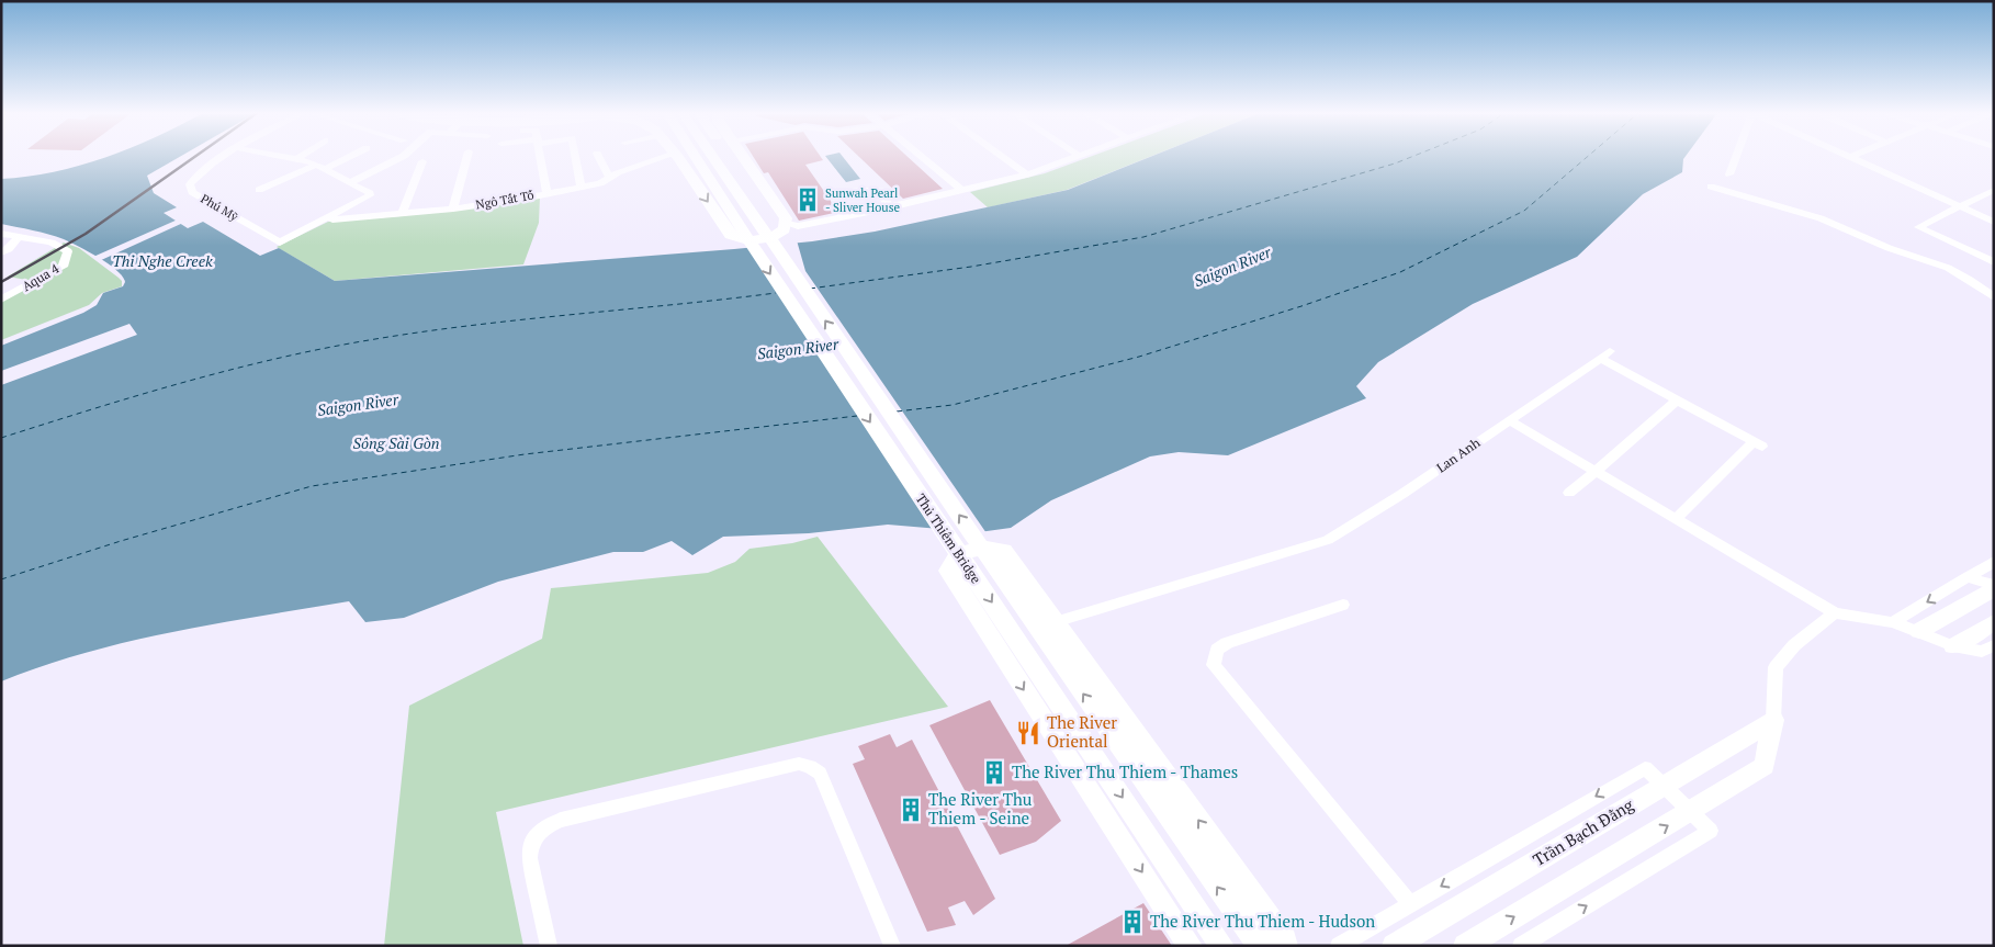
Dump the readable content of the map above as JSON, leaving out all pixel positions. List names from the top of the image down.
{
  "streets": {
    "main road": ["Thủ Thiêm Bridge", "Trần Bạch Đằng"],
    "street": [
      "Ngô Tất Tố",
      "Phú Mỹ",
      "Aqua 4",
      "Lan Anh"
    ]
  },
  "crossings": [
    ["Ngô Tất Tố", "Phú Mỹ"]
  ],
  "water": ["Thi Nghe Creek", "Saigon River", "Sông Sài Gòn"],
  "places": {
    "building": [
      "Sunwah Pearl - Sliver House",
      "The River Thu Thiem - Thames",
      "The River Thu Thiem - Seine",
      "The River Thu Thiem - Hudson"
    ],
    "restaurant": ["The River Oriental"]
  }
}
